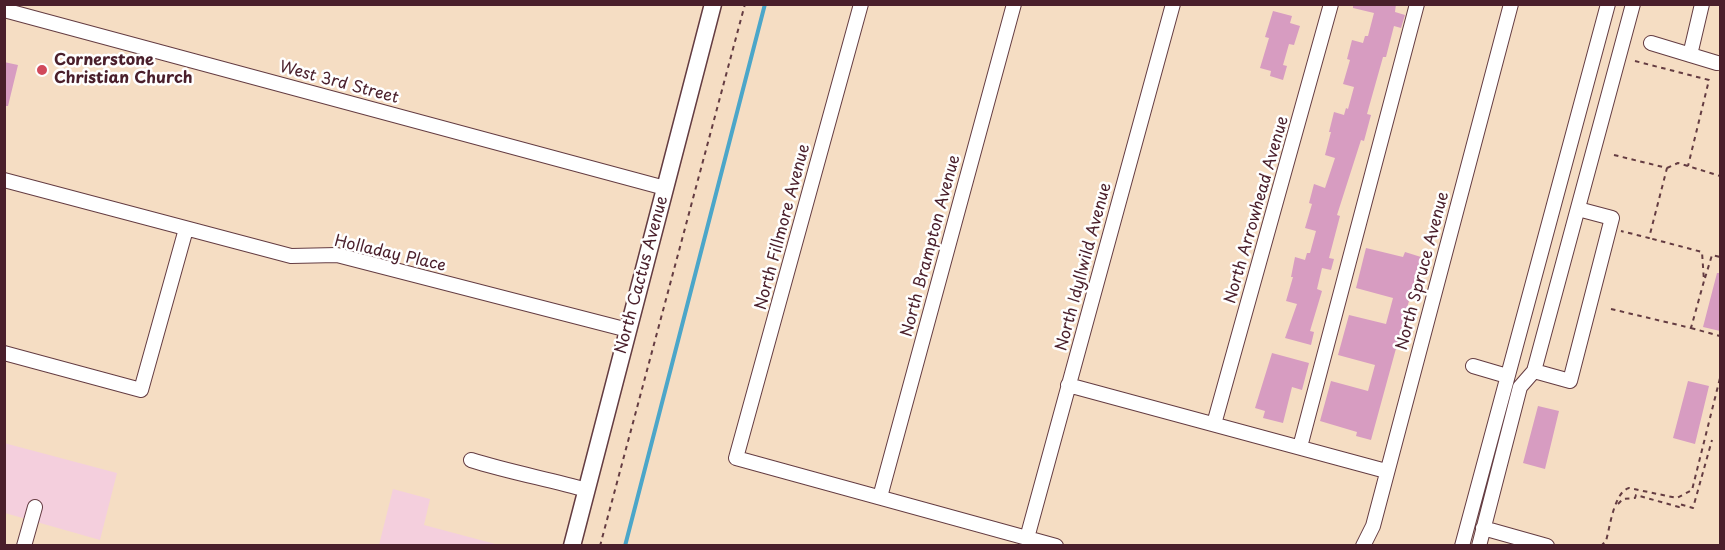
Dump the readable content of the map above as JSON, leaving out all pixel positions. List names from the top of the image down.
{
  "streets": {
    "main road": ["North Cactus Avenue"],
    "street": [
      "West 3rd Street",
      "North Arrowhead Avenue",
      "North Fillmore Avenue",
      "North Brampton Avenue",
      "Holladay Place",
      "North Idyllwild Avenue",
      "North Spruce Avenue"
    ]
  },
  "crossings": [
    ["West 3rd Street", "North Cactus Avenue"],
    ["North Fillmore Avenue", "North Brampton Avenue"],
    ["Holladay Place", "North Cactus Avenue"]
  ],
  "places": ["Cornerstone Christian Church"]
}
